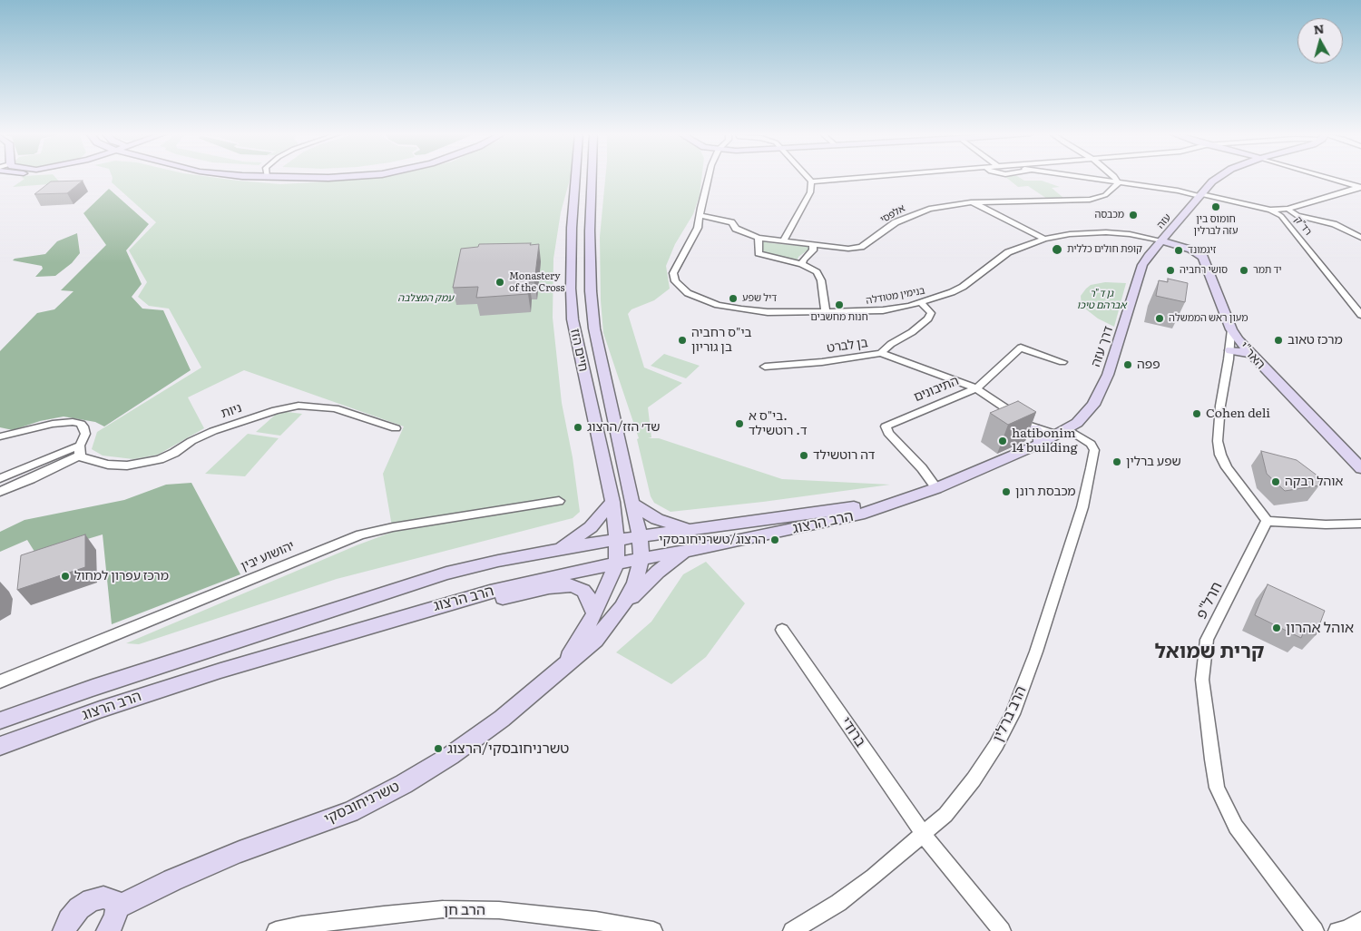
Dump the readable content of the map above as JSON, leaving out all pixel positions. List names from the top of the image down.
{
  "streets": {
    "street": [
      "אלפסי",
      "עזה",
      "רד\"ק",
      "בנימין מטודלה",
      "בן לברט",
      "דרך עזה",
      "חיים הזז",
      "האר\"י",
      "התיבונים",
      "ניות",
      "הרב הרצוג",
      "יהושוע יבין",
      "חרל\"פ",
      "הרב ברלין",
      "ברודי",
      "טשרניחובסקי",
      "הרב חן"
    ]
  },
  "crossings": [
    ["אלפסי", "רד\"ק"],
    ["עזה", "רד\"ק"],
    ["עזה", "בנימין מטודלה"],
    ["עזה", "דרך עזה"],
    ["עזה", "האר\"י"],
    ["בנימין מטודלה", "בן לברט"],
    ["בנימין מטודלה", "דרך עזה"],
    ["בנימין מטודלה", "האר\"י"],
    ["דרך עזה", "האר\"י"],
    ["דרך עזה", "הרב הרצוג"],
    ["דרך עזה", "הרב ברלין"],
    ["חיים הזז", "הרב הרצוג"],
    ["חיים הזז", "טשרניחובסקי"],
    ["התיבונים", "הרב הרצוג"],
    ["הרב הרצוג", "הרב ברלין"],
    ["הרב הרצוג", "טשרניחובסקי"],
    ["הרב ברלין", "ברודי"]
  ],
  "districts": ["קרית שמואל"],
  "parks": ["גן ד\"ר אברהם טיכו", "עמק המצלבה"],
  "places": [
    "חומוס בין עזה לברלין",
    "מכבסה",
    "קופת חולים כללית",
    "זיגמונד",
    "סושי רחביה",
    "יד תמר",
    "Monastery of the Cross",
    "דיל שפע",
    "חנות מחשבים",
    "מעון ראש הממשלה",
    "בי\"ס רחביה בן גוריון",
    "מרכז טאוב",
    "פפה",
    "Cohen deli",
    "בי\"ס א. ד. רוטשילד",
    "שד׳ הזז/הרצוג",
    "hatibonim 14 building",
    "דה רוטשילד",
    "שפע ברלין",
    "אוהל רבקה",
    "מכבסת רונן",
    "הרצוג/טשרניחובסקי",
    "מרכז עפרון למחול",
    "אוהל אהרון",
    "טשרניחובסקי/הרצוג"
  ],
  "north": "top"
}
